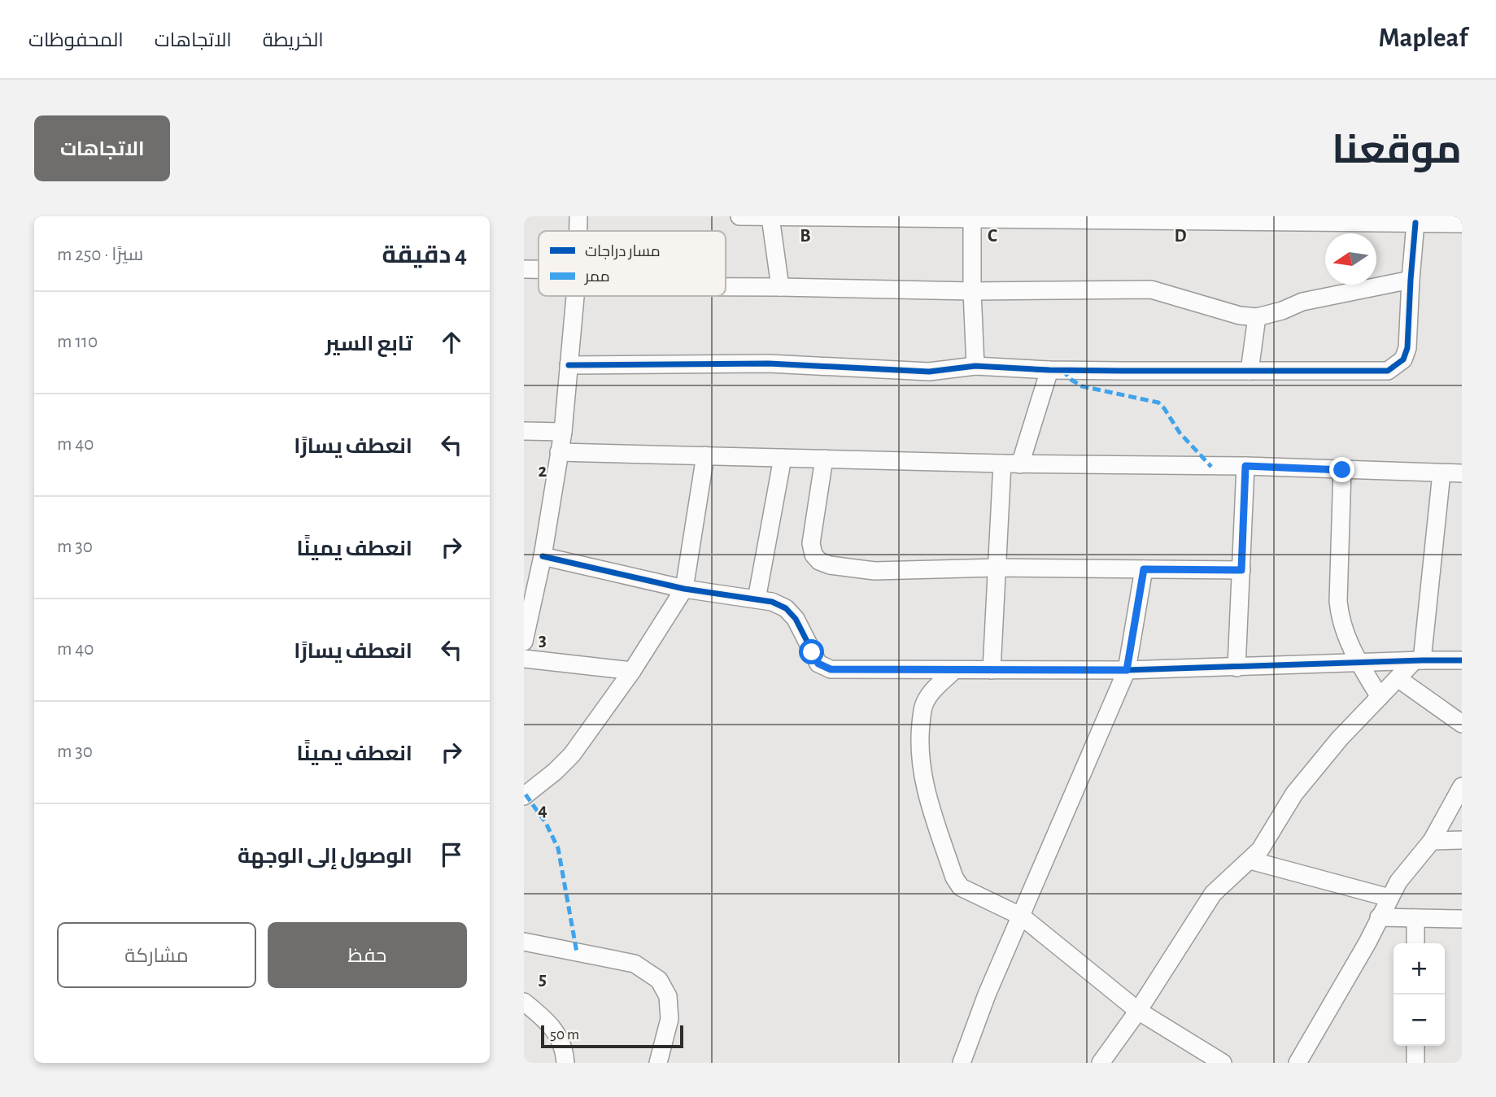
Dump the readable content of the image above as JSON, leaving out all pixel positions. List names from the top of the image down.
{
  "legend": ["مسار دراجات", "ممر"],
  "scale_bar": "50 m",
  "north": "left",
  "page": {
    "header": "Mapleaf",
    "nav": ["الخريطة", "الاتجاهات", "المحفوظات"],
    "title": "موقعنا",
    "buttons": [
      "الاتجاهات",
      ["حفظ", "مشاركة"]
    ],
    "heading": ["4 دقيقة", "سيرًا · 250 m"],
    "list": [
      ["تابع السير", "110 m"],
      ["انعطف يسارًا", "40 m"],
      ["انعطف يمينًا", "30 m"],
      ["انعطف يسارًا", "40 m"],
      ["انعطف يمينًا", "30 m"],
      "الوصول إلى الوجهة"
    ],
    "map_buttons": ["+", "−"],
    "scale": "50 m"
  },
  "grid": {
    "columns": ["B", "C", "D"],
    "rows": [
      "2",
      "3",
      "4",
      "5"
    ]
  }
}
